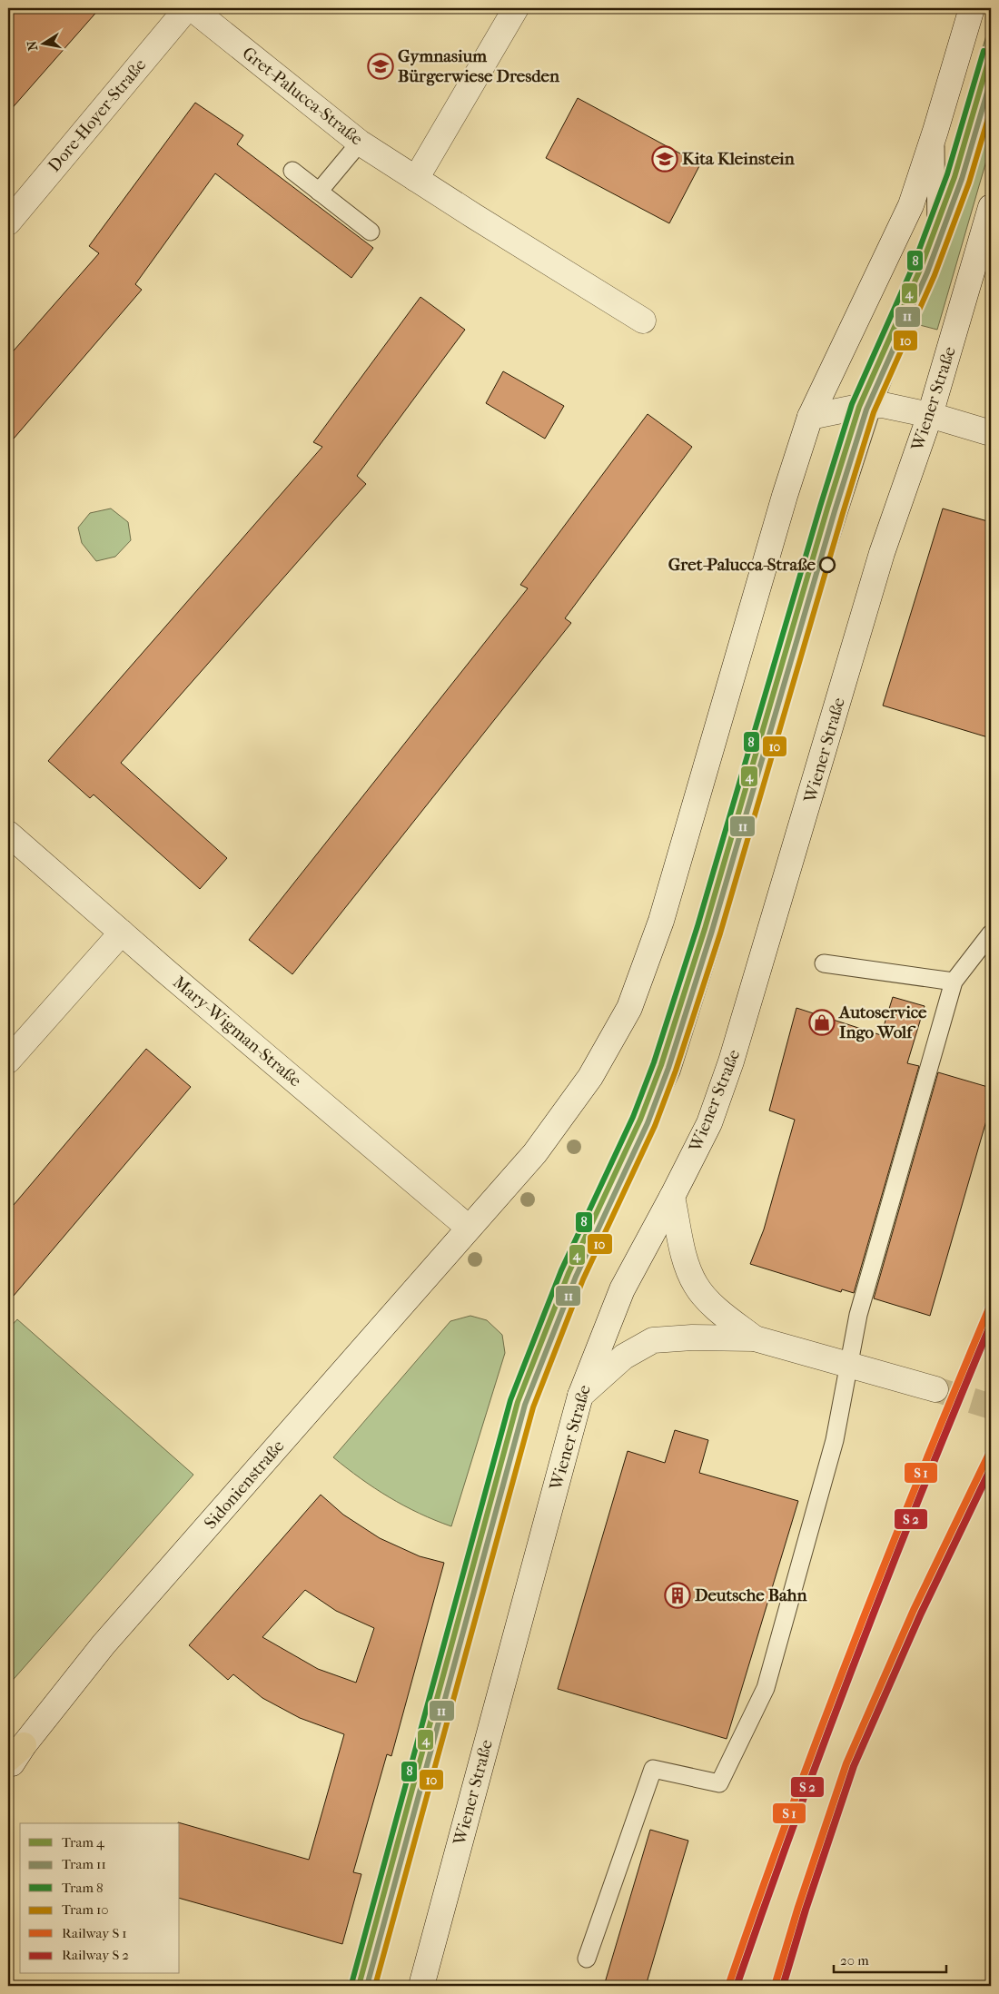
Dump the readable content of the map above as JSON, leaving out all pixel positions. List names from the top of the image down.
{
  "streets": {
    "main road": [
      "Gret-Palucca-Straße",
      "Dore-Hoyer-Straße",
      "Wiener Straße",
      "Mary-Wigman-Straße",
      "Sidonienstraße"
    ]
  },
  "crossings": [
    ["Mary-Wigman-Straße", "Sidonienstraße"]
  ],
  "places": {
    "school or university": ["Gymnasium Bürgerwiese Dresden", "Kita Kleinstein"],
    "other": ["Gret-Palucca-Straße"],
    "shop": ["Autoservice Ingo Wolf"],
    "building": ["Deutsche Bahn"]
  },
  "lines": [
    "tram line 8",
    "tram line 4",
    "tram line 11",
    "tram line 10"
  ],
  "legend": [
    "Tram 4",
    "Tram 11",
    "Tram 8",
    "Tram 10",
    "Railway S 1",
    "Railway S 2"
  ],
  "scale_bar": "20 m",
  "north": "left"
}
